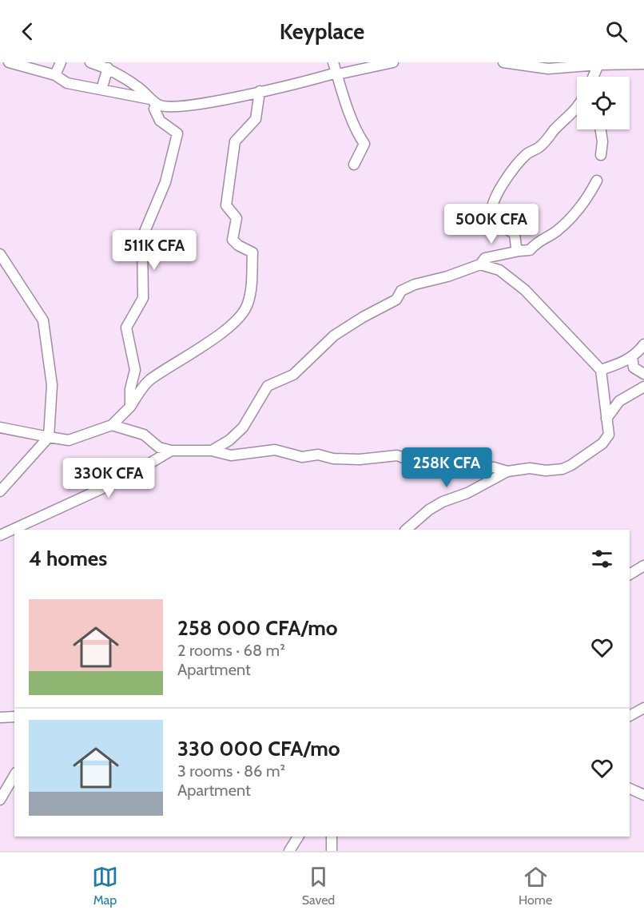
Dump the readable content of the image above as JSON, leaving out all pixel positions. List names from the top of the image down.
{
  "page": {
    "header": "Keyplace",
    "price": [
      "500K CFA",
      "511K CFA",
      "258K CFA",
      "330K CFA"
    ],
    "heading": "4 homes",
    "list": [
      {
        "name": "258 000 CFA/mo",
        "note": "2 rooms · 68 m² · Apartment"
      },
      {
        "name": "330 000 CFA/mo",
        "note": "3 rooms · 86 m² · Apartment"
      }
    ],
    "tabs": ["Map", "Saved", "Home"]
  }
}
